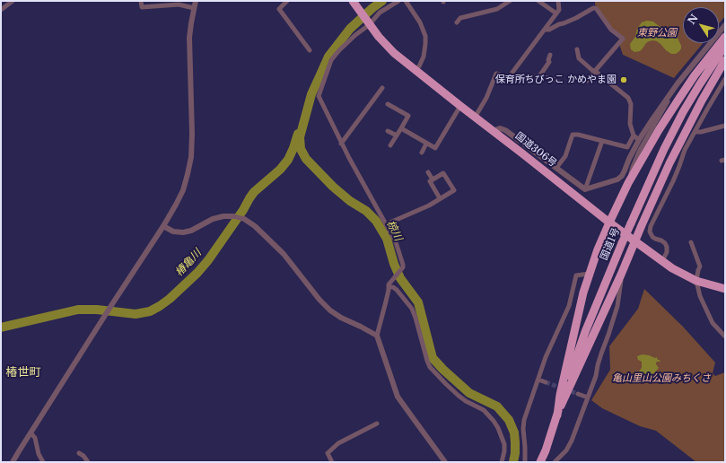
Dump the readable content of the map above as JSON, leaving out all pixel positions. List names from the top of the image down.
{
  "streets": {
    "highway": ["国道306号", "国道1号"]
  },
  "districts": ["椿世町"],
  "water": ["椋川", "椿亀川"],
  "parks": ["東野公園", "亀山里山公園みちくさ"],
  "places": ["保育所ちびっこ かめやま園"],
  "north": "top left"
}
